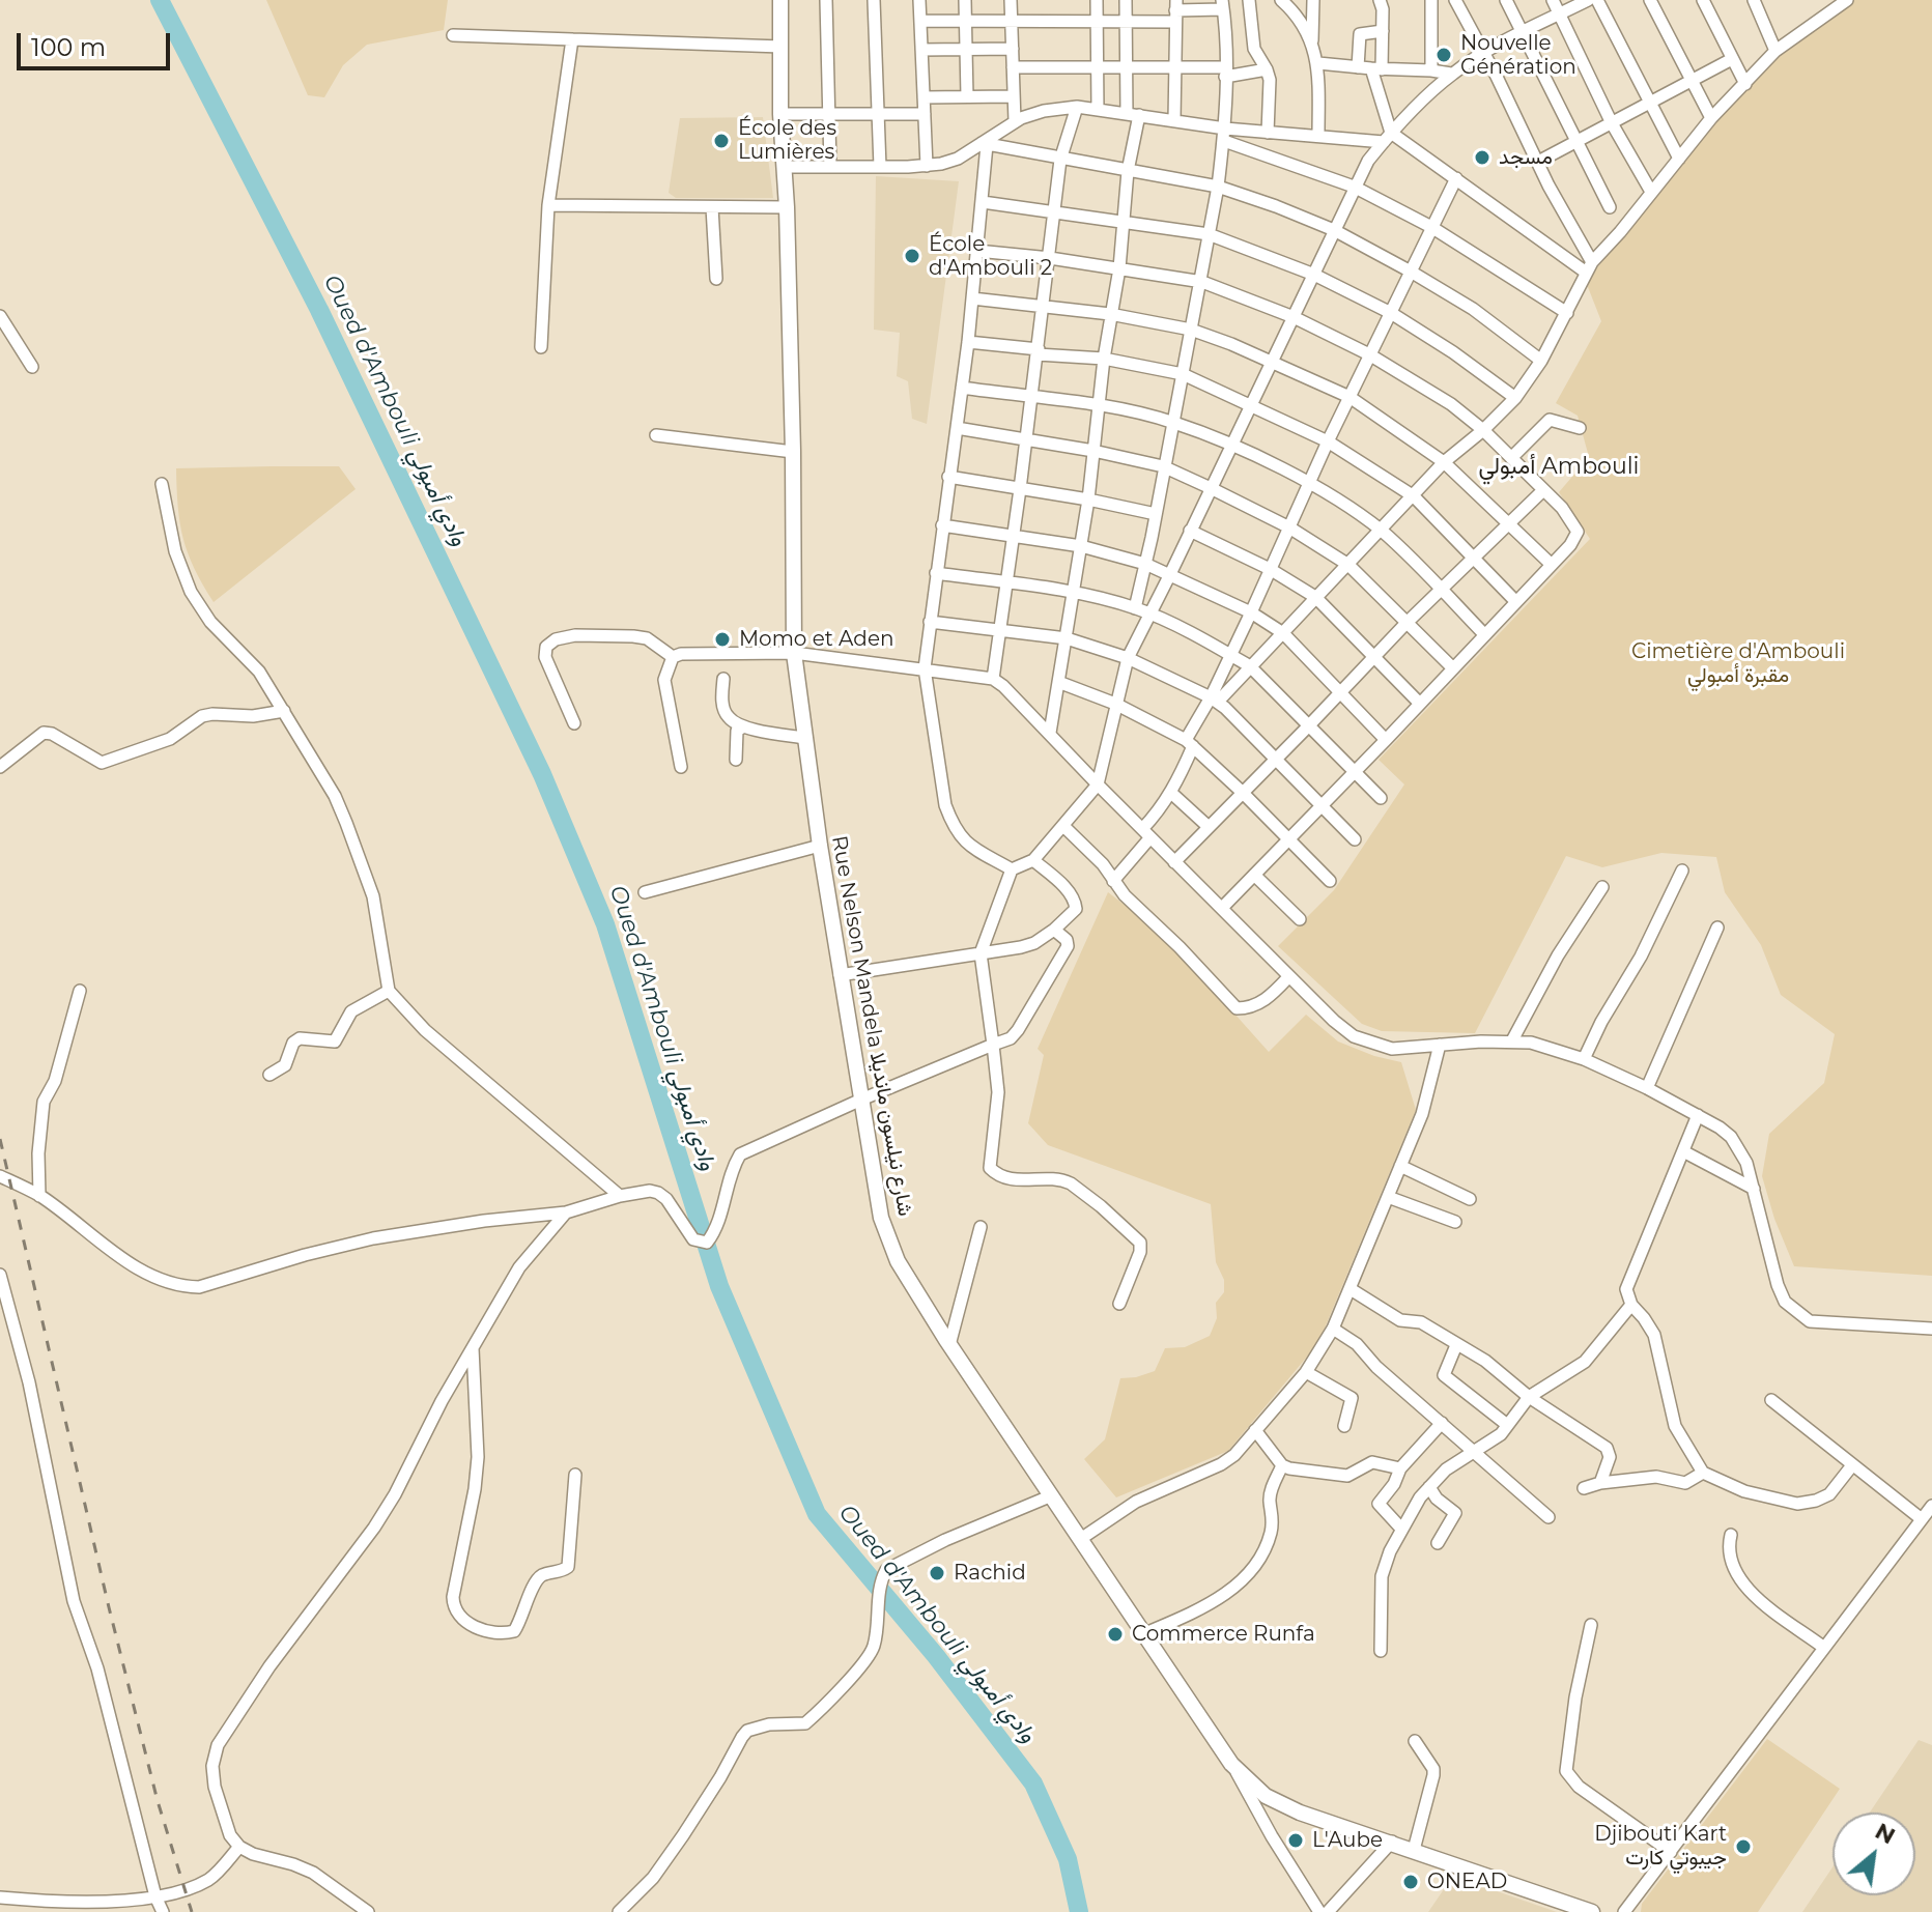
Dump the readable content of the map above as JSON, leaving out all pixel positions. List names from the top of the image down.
{
  "streets": {
    "main road": ["Rue Nelson Mandela شارع نيلسون مانديلا"]
  },
  "districts": ["أمبولي Ambouli"],
  "water": ["Oued d'Ambouli وادي أمبولي"],
  "parks": ["Cimetière d'Ambouli مقبرة أمبولي"],
  "places": [
    "Nouvelle Génération",
    "École des Lumières",
    "مسجد",
    "École d'Ambouli 2",
    "Momo et Aden",
    "Rachid",
    "Commerce Runfa",
    "L'Aube",
    "Djibouti Kart جيبوتي كارت",
    "ONEAD"
  ],
  "scale_bar": "100 m",
  "north": "top right"
}
